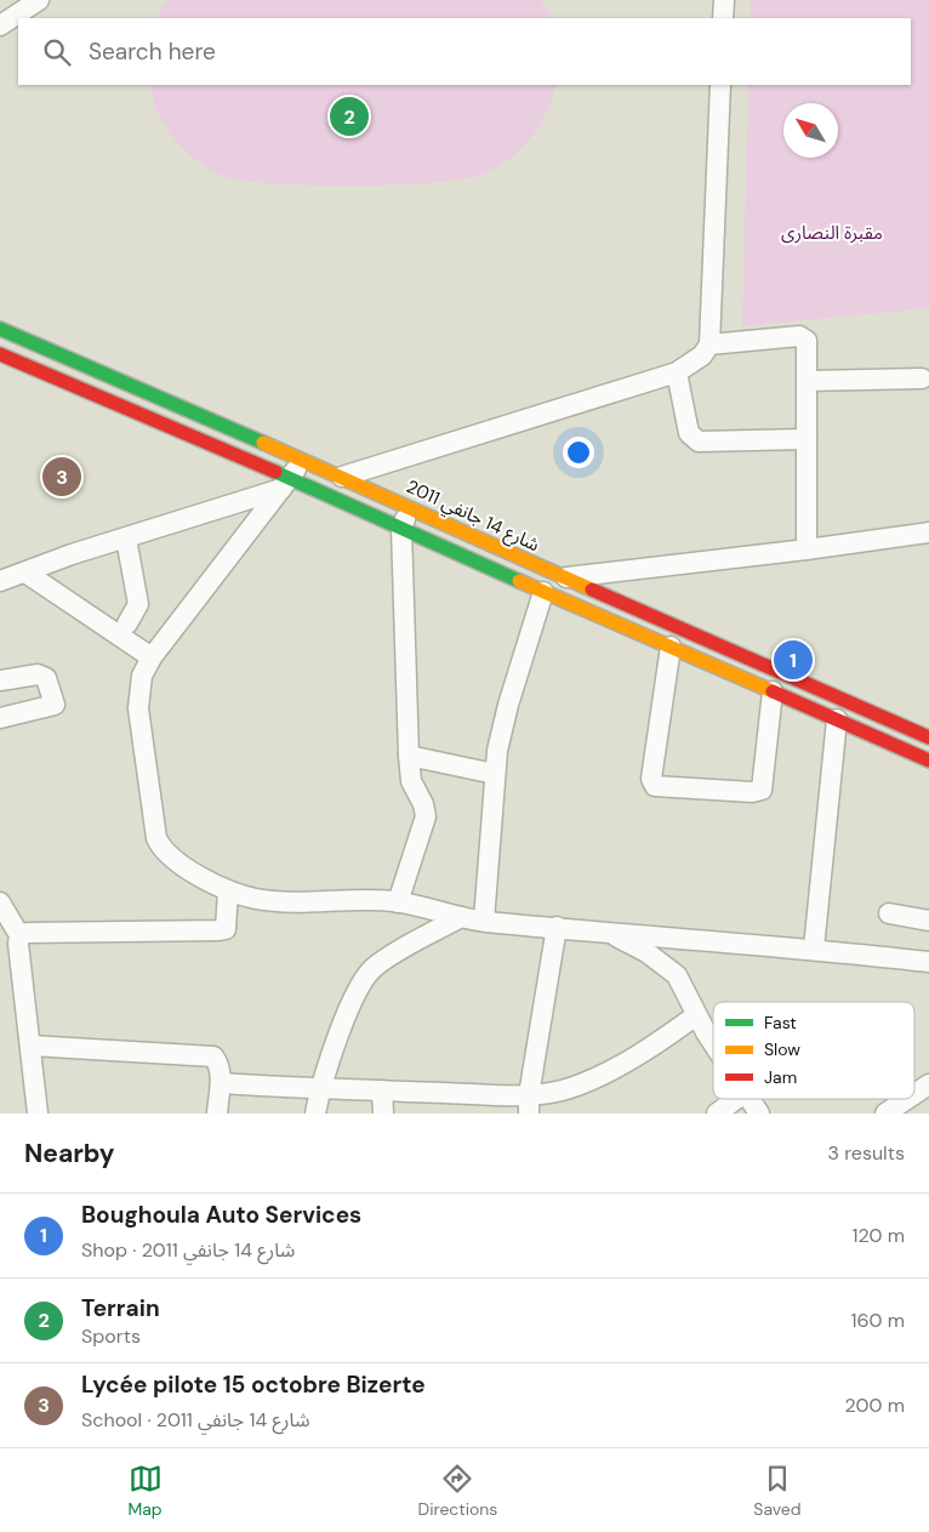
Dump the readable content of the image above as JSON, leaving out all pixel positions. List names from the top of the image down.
{
  "streets": {
    "main road": ["شارع 14 جانفي 2011"]
  },
  "parks": ["مقبرة النصارى"],
  "legend": ["Fast", "Slow", "Jam"],
  "north": "top left",
  "page": {
    "search": "Search here",
    "pins": ["2", "3", "1"],
    "heading": ["Nearby", "3 results"],
    "list": [
      {
        "mark": "1",
        "name": "Boughoula Auto Services",
        "note": "Shop · شارع 14 جانفي 2011",
        "value": "120 m"
      },
      {
        "mark": "2",
        "name": "Terrain",
        "note": "Sports",
        "value": "160 m"
      },
      {
        "mark": "3",
        "name": "Lycée pilote 15 octobre Bizerte",
        "note": "School · شارع 14 جانفي 2011",
        "value": "200 m"
      }
    ],
    "nav": ["Map", "Directions", "Saved"]
  }
}
